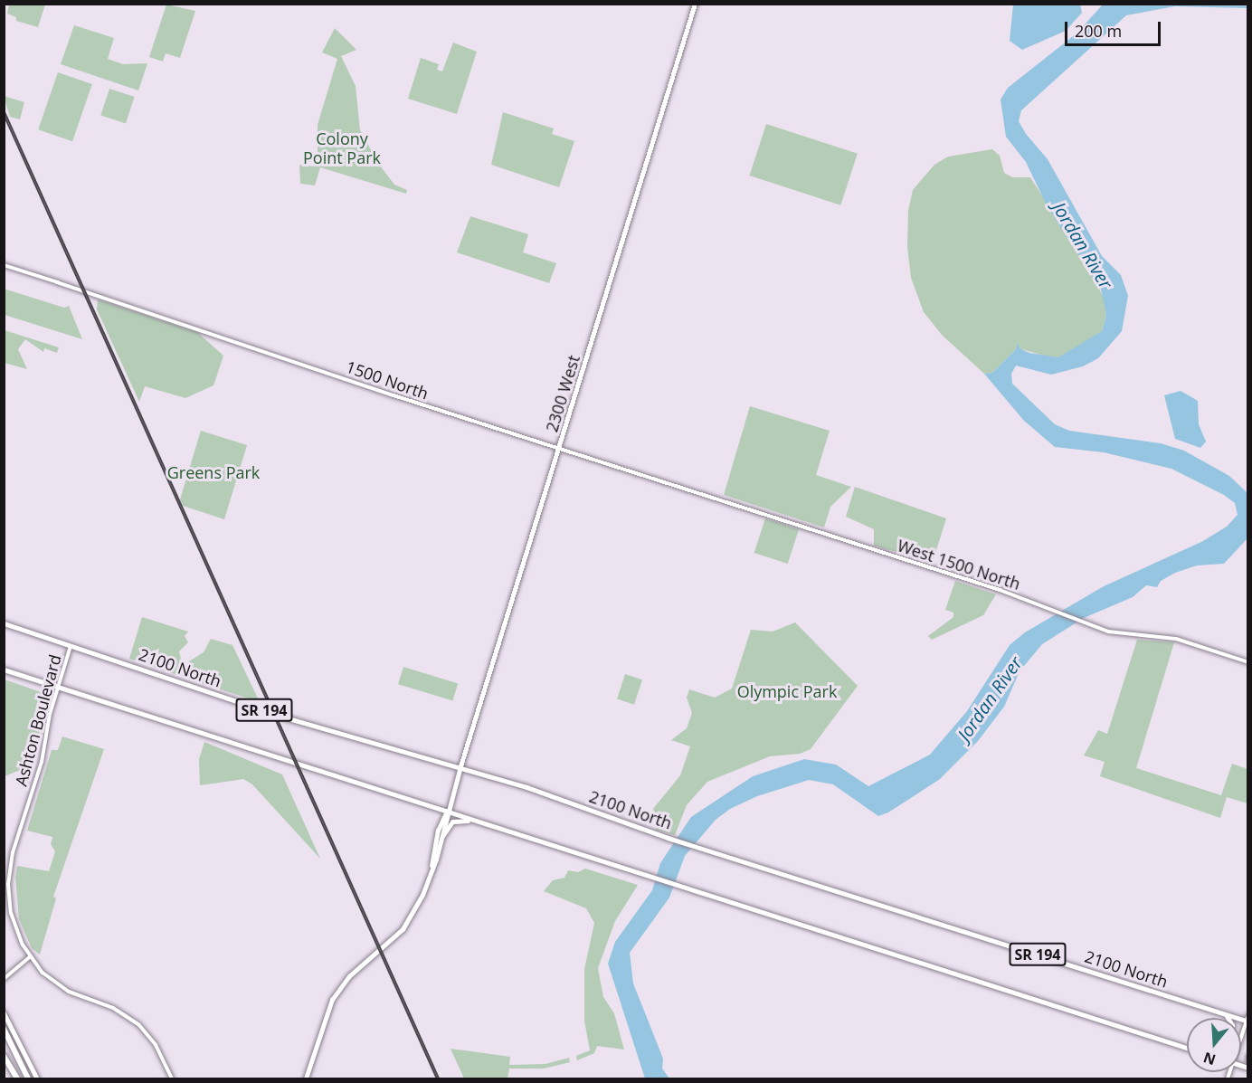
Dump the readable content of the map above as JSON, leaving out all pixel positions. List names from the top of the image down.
{
  "streets": {
    "highway": ["2100 North", "SR 194"],
    "main road": ["2300 West"],
    "street": ["1500 North", "West 1500 North", "Ashton Boulevard"]
  },
  "crossings": [
    ["1500 North", "2300 West"],
    ["1500 North", "West 1500 North"],
    ["2300 West", "2100 North"],
    ["2300 West", "SR 194"],
    ["2100 North", "Ashton Boulevard"],
    ["SR 194", "Ashton Boulevard"]
  ],
  "water": ["Jordan River"],
  "parks": ["Colony Point Park", "Greens Park", "Olympic Park"],
  "scale_bar": "200 m",
  "north": "bottom"
}
